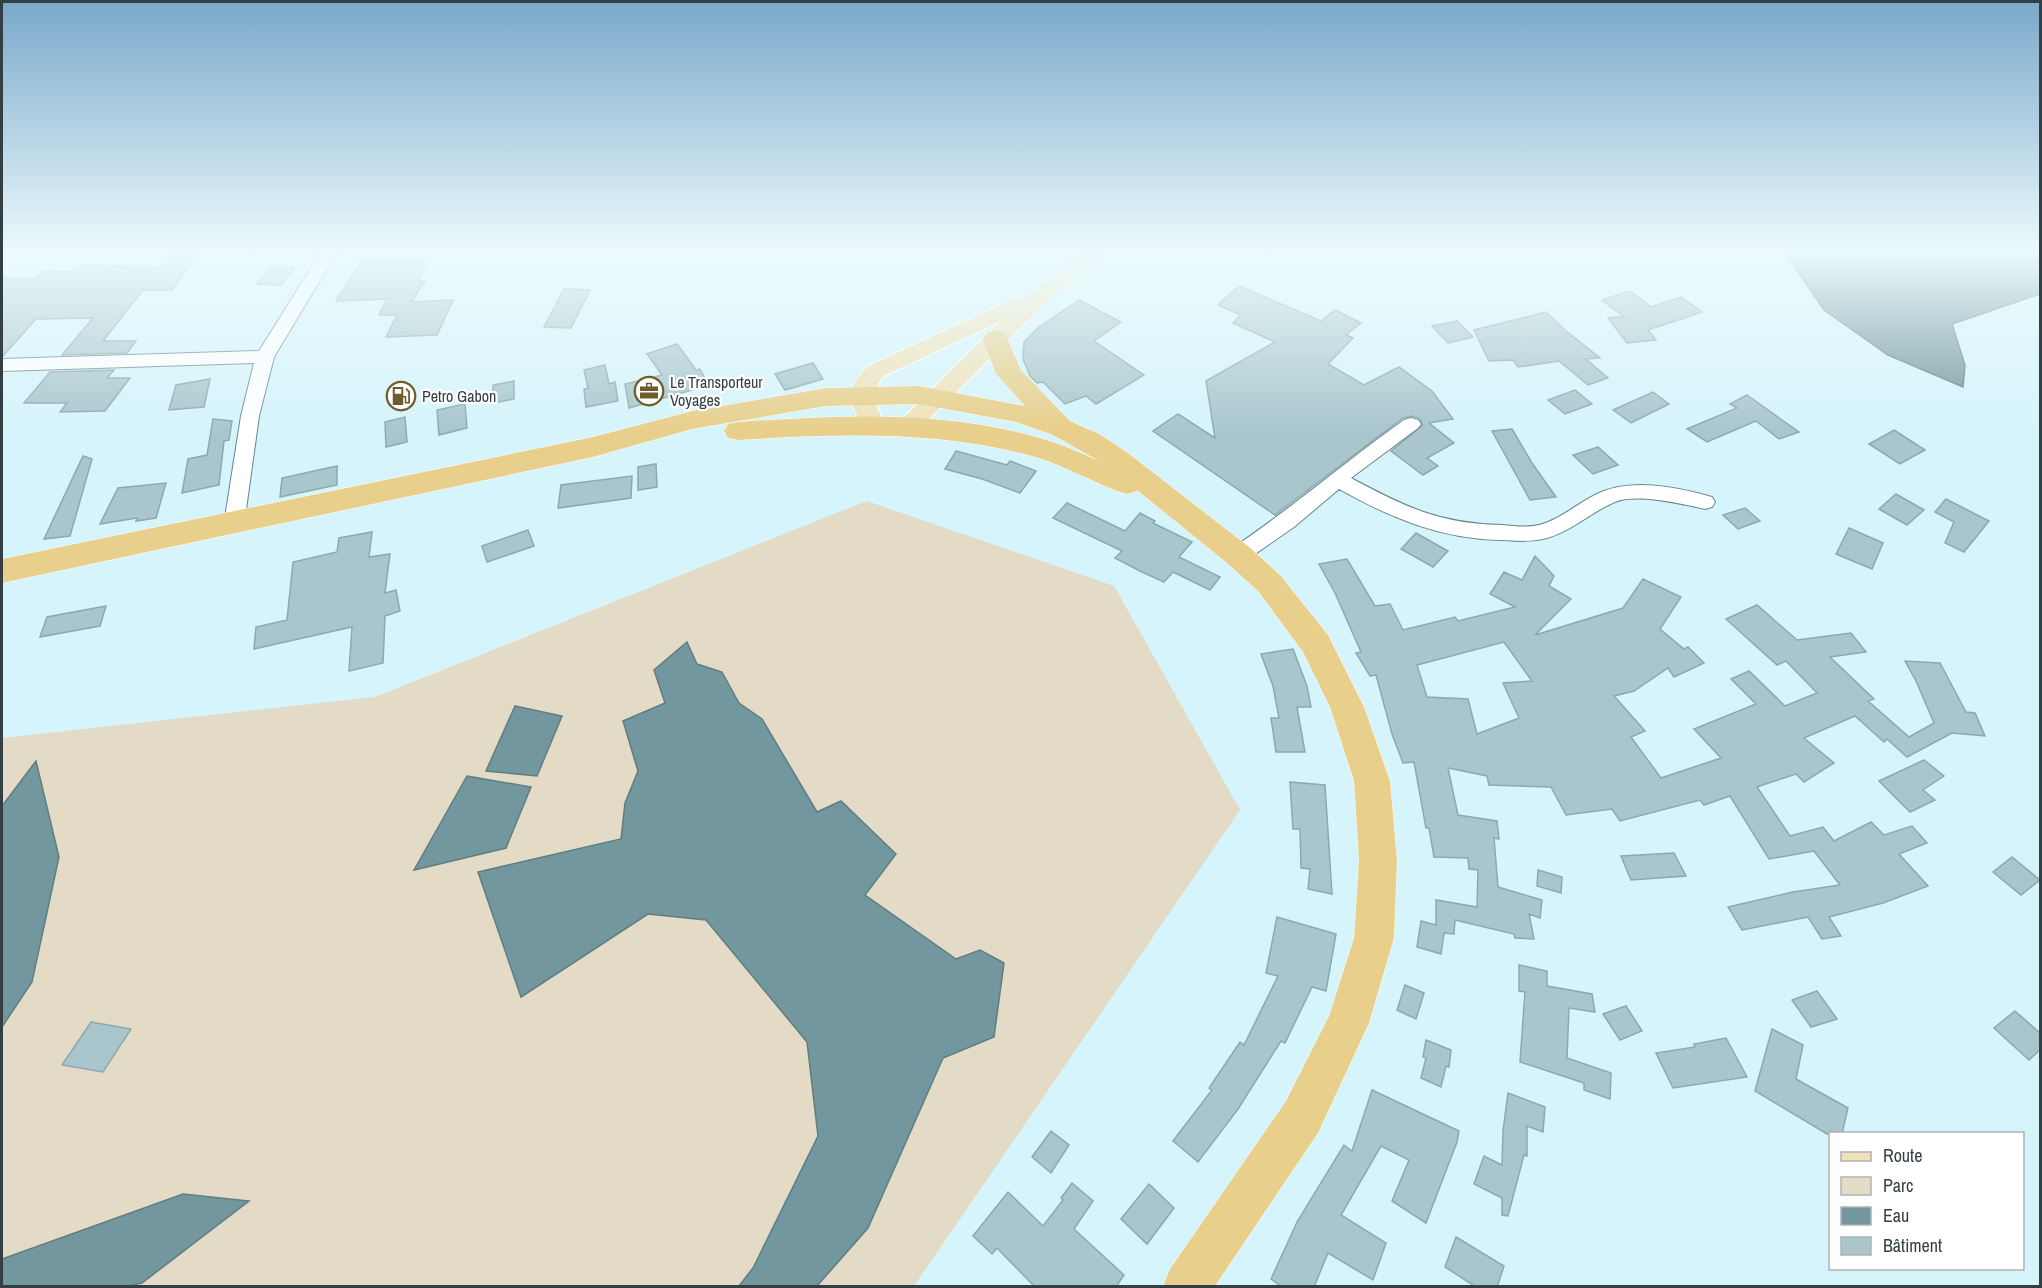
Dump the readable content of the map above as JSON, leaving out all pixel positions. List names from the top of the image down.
{
  "places": {
    "office": ["Le Transporteur Voyages"],
    "fuel station": ["Petro Gabon"]
  },
  "legend": [
    "Route",
    "Parc",
    "Eau",
    "Bâtiment"
  ]
}
